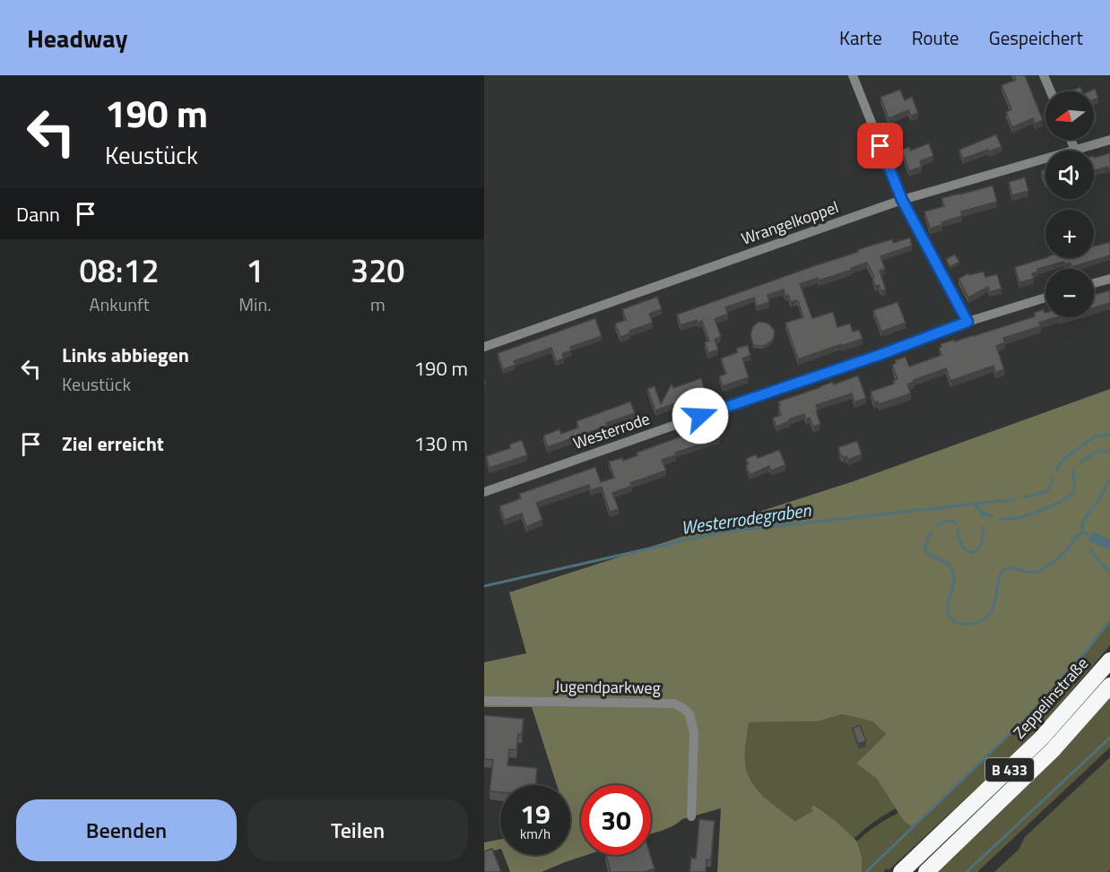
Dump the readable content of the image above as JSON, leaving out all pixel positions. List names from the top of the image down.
{
  "streets": {
    "highway": ["Zeppelinstraße", "B 433"],
    "street": ["Wrangelkoppel", "Westerrode", "Jugendparkweg"]
  },
  "water": ["Westerrodegraben"],
  "north": "left",
  "page": {
    "header": "Headway",
    "nav": ["Karte", "Route", "Gespeichert"],
    "turn": ["190 m", "Keustück"],
    "map_buttons": ["+", "−"],
    "then": "Dann",
    "eta": [
      "08:12",
      "Ankunft",
      "1",
      "Min.",
      "320",
      "m"
    ],
    "list": [
      {
        "name": "Links abbiegen",
        "note": "Keustück",
        "value": "190 m"
      },
      {
        "name": "Ziel erreicht",
        "value": "130 m"
      }
    ],
    "speed": "19 km/h",
    "limit": "30",
    "buttons": ["Beenden", "Teilen"]
  }
}
